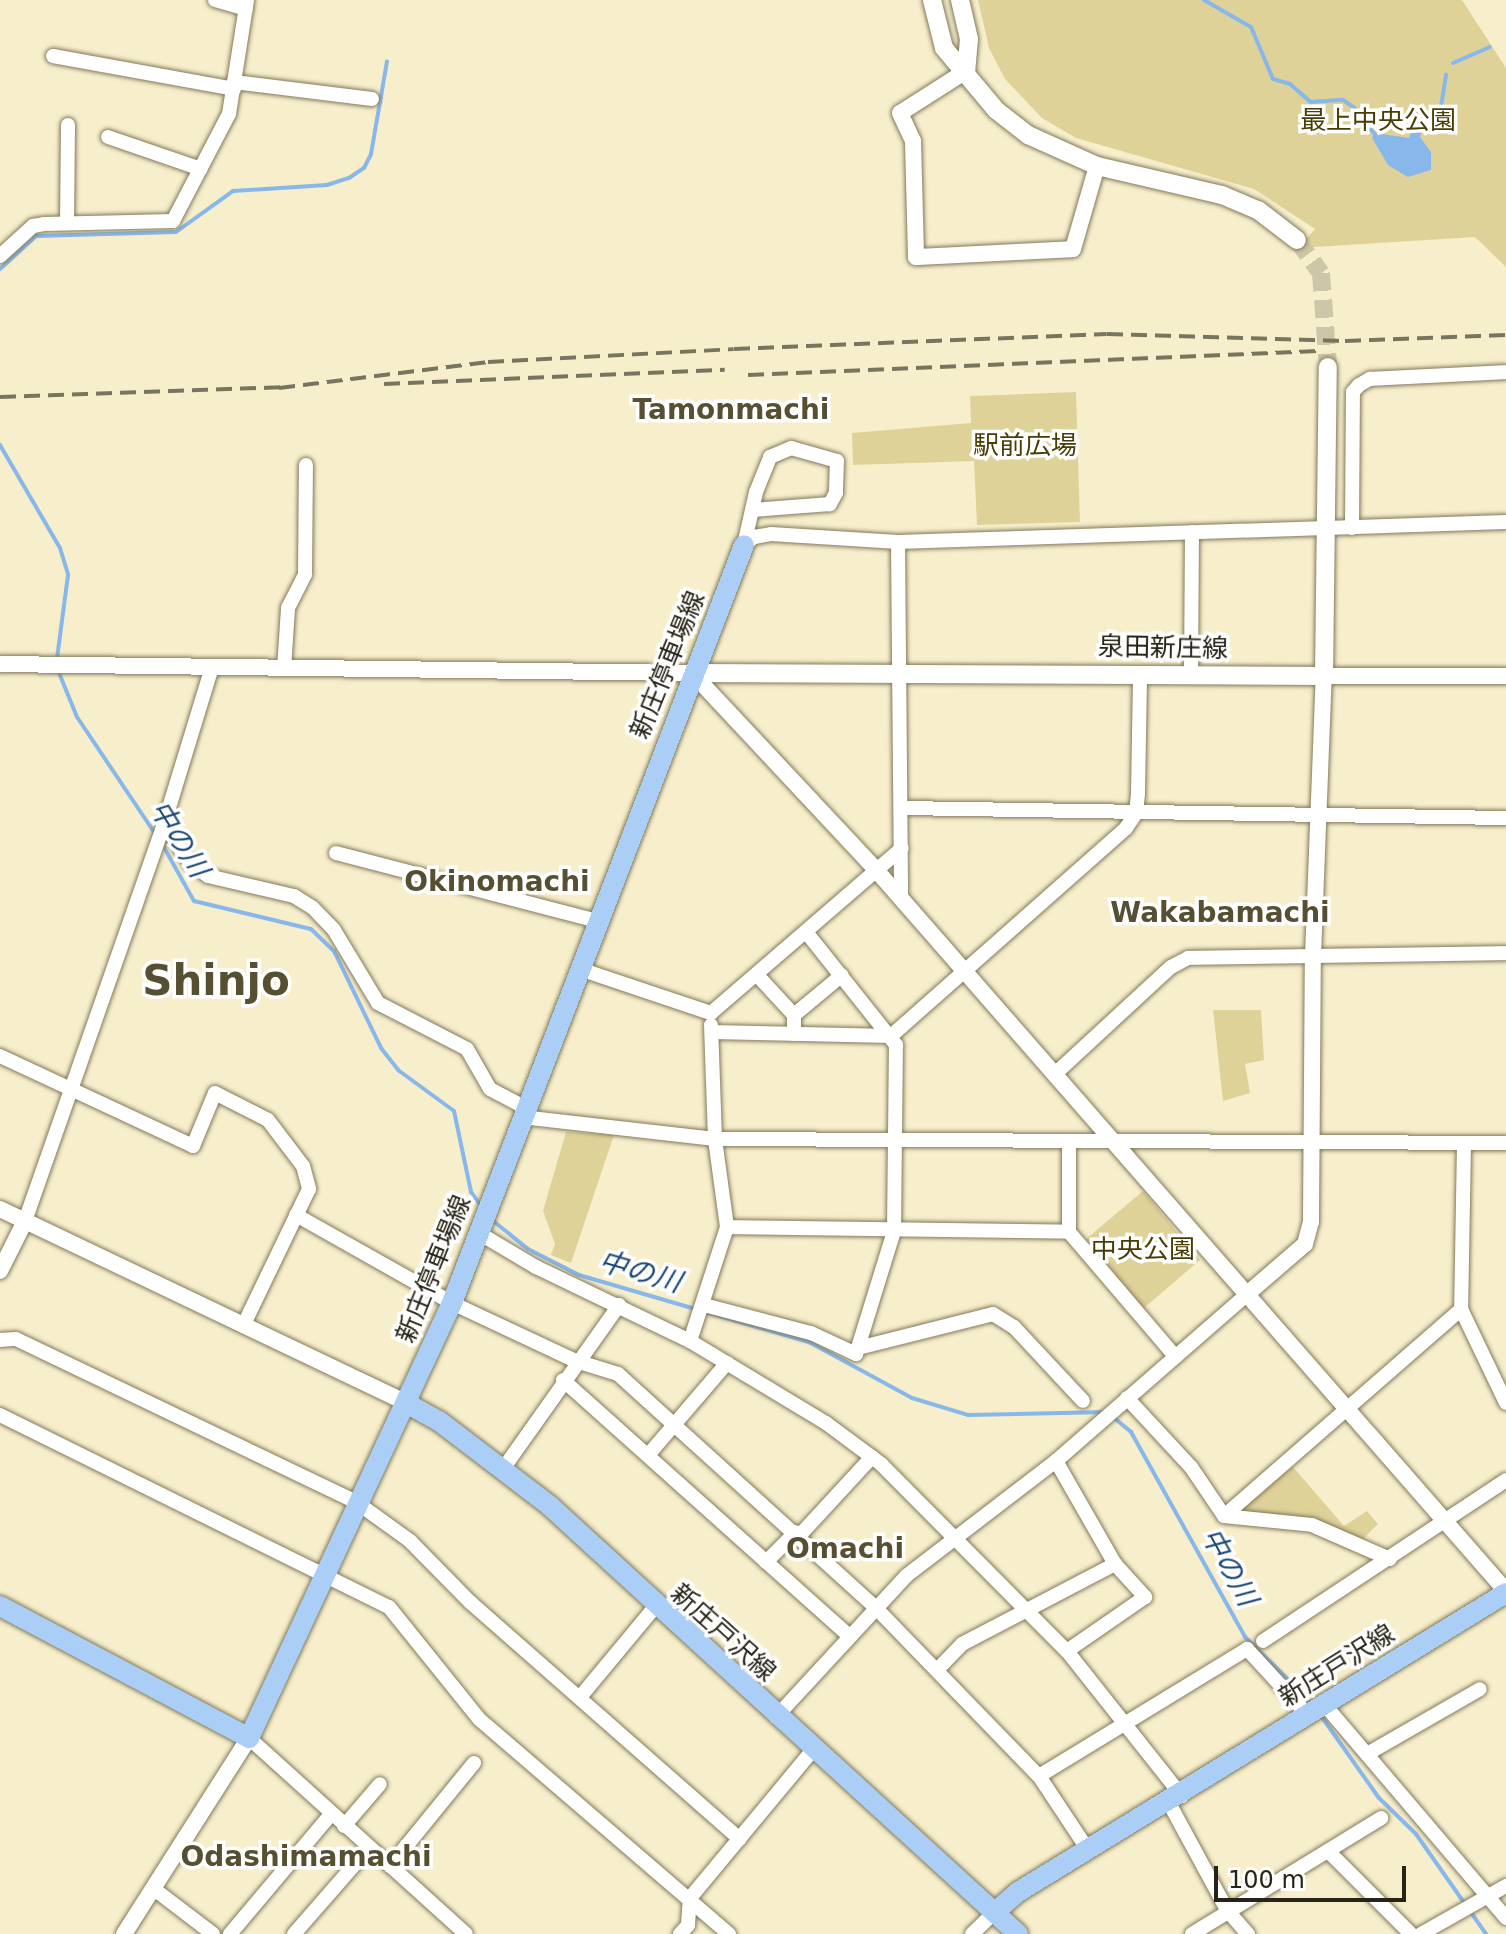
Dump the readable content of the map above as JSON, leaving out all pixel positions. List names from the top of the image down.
{
  "streets": {
    "main road": ["泉田新庄線", "新庄停車場線", "新庄戸沢線"]
  },
  "crossings": [
    ["泉田新庄線", "新庄停車場線"],
    ["新庄停車場線", "新庄戸沢線"]
  ],
  "districts": [
    "Tamonmachi",
    "Okinomachi",
    "Wakabamachi",
    "Shinjo",
    "Omachi",
    "Odashimamachi"
  ],
  "water": ["中の川"],
  "parks": ["最上中央公園", "駅前広場", "中央公園"],
  "scale_bar": "100 m"
}
